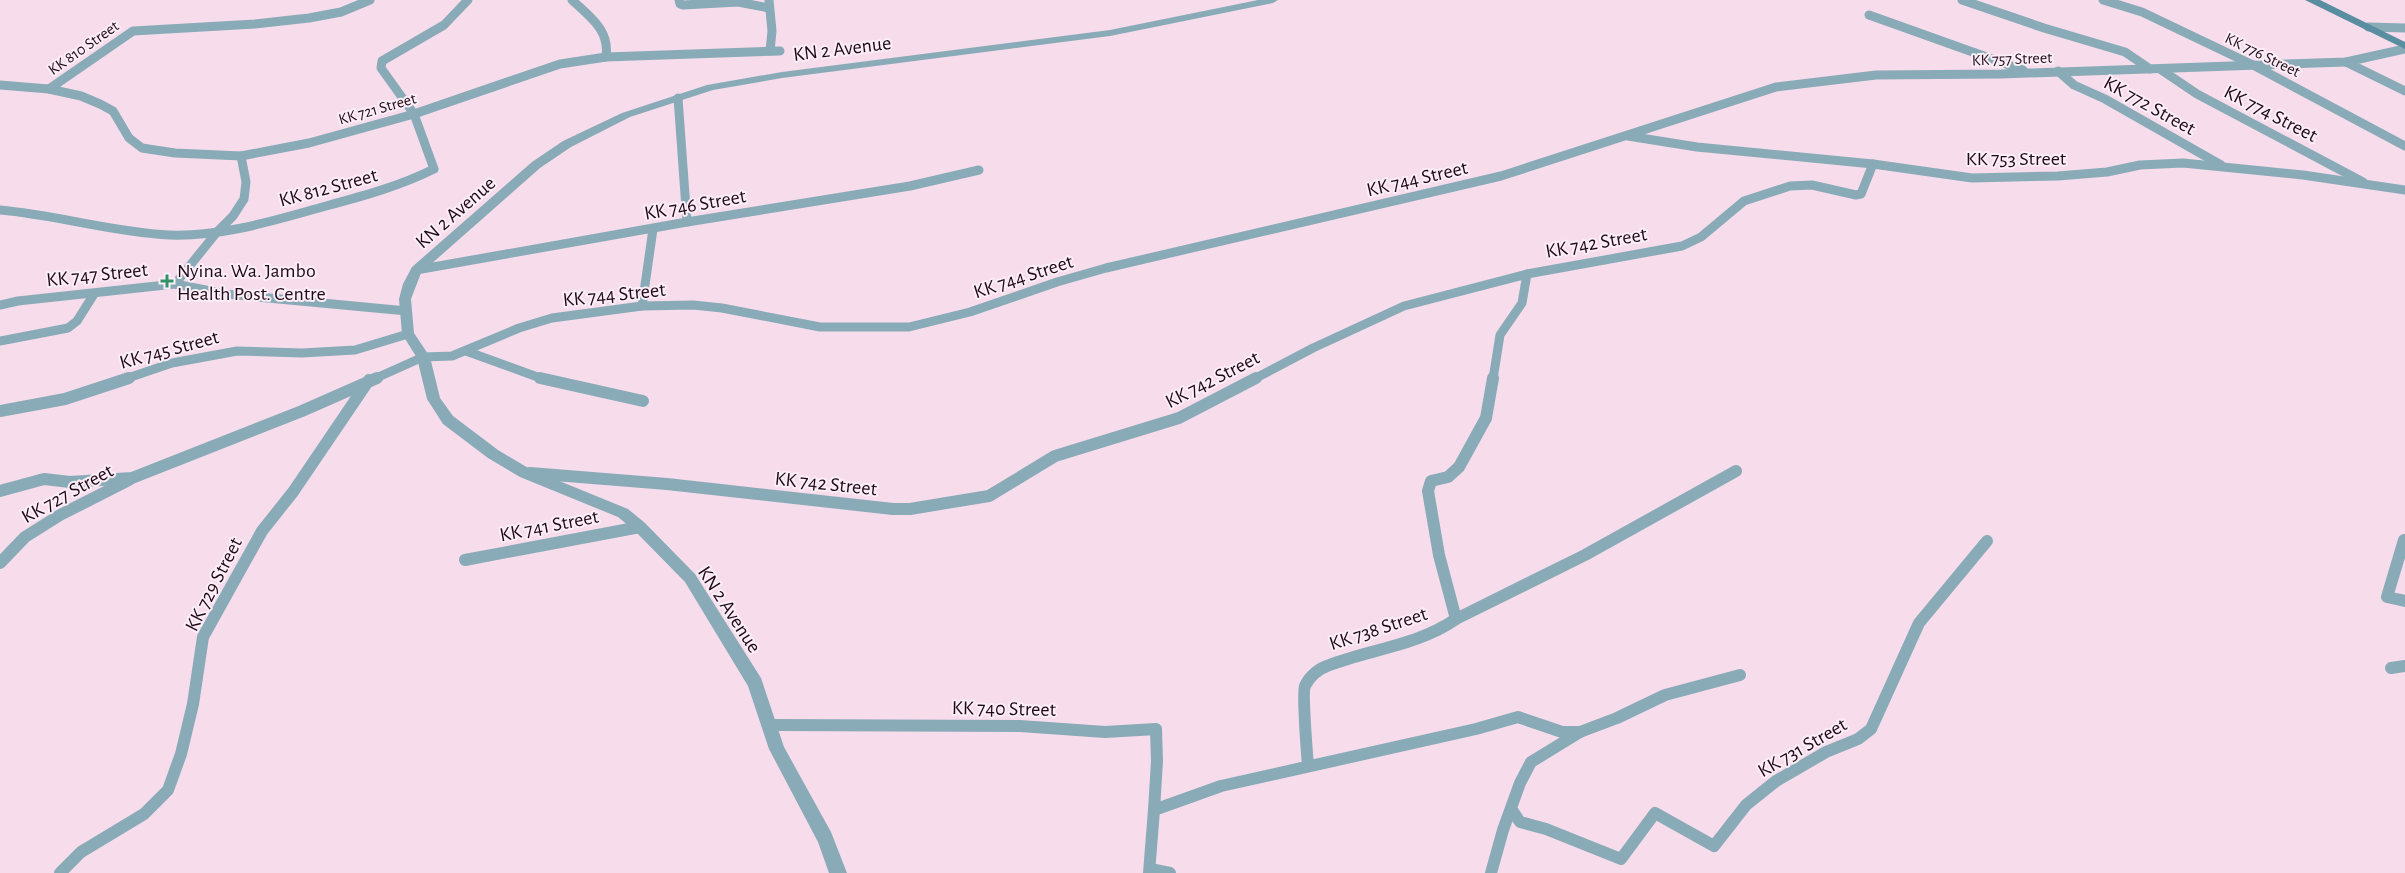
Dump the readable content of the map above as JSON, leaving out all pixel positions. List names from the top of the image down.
{
  "streets": {
    "street": [
      "KK 810 Street",
      "KN 2 Avenue",
      "KK 776 Street",
      "KK 757 Street",
      "KK 772 Street",
      "KK 721 Street",
      "KK 774 Street",
      "KK 753 Street",
      "KK 744 Street",
      "KK 812 Street",
      "KK 746 Street",
      "KK 742 Street",
      "KK 747 Street",
      "KK 745 Street",
      "KK 727 Street",
      "KK 741 Street",
      "KK 729 Street",
      "KK 738 Street",
      "KK 740 Street",
      "KK 731 Street"
    ]
  },
  "crossings": [
    ["KK 810 Street", "KK 721 Street"],
    ["KN 2 Avenue", "KK 744 Street"],
    ["KN 2 Avenue", "KK 746 Street"],
    ["KN 2 Avenue", "KK 742 Street"],
    ["KN 2 Avenue", "KK 747 Street"],
    ["KN 2 Avenue", "KK 745 Street"],
    ["KN 2 Avenue", "KK 741 Street"],
    ["KN 2 Avenue", "KK 740 Street"],
    ["KK 776 Street", "KK 757 Street"],
    ["KK 757 Street", "KK 772 Street"],
    ["KK 757 Street", "KK 774 Street"],
    ["KK 757 Street", "KK 753 Street"],
    ["KK 757 Street", "KK 744 Street"],
    ["KK 772 Street", "KK 753 Street"],
    ["KK 721 Street", "KK 812 Street"],
    ["KK 774 Street", "KK 753 Street"],
    ["KK 753 Street", "KK 744 Street"],
    ["KK 753 Street", "KK 742 Street"]
  ],
  "places": {
    "health": ["Nyina. Wa. Jambo Health Post. Centre"]
  }
}
